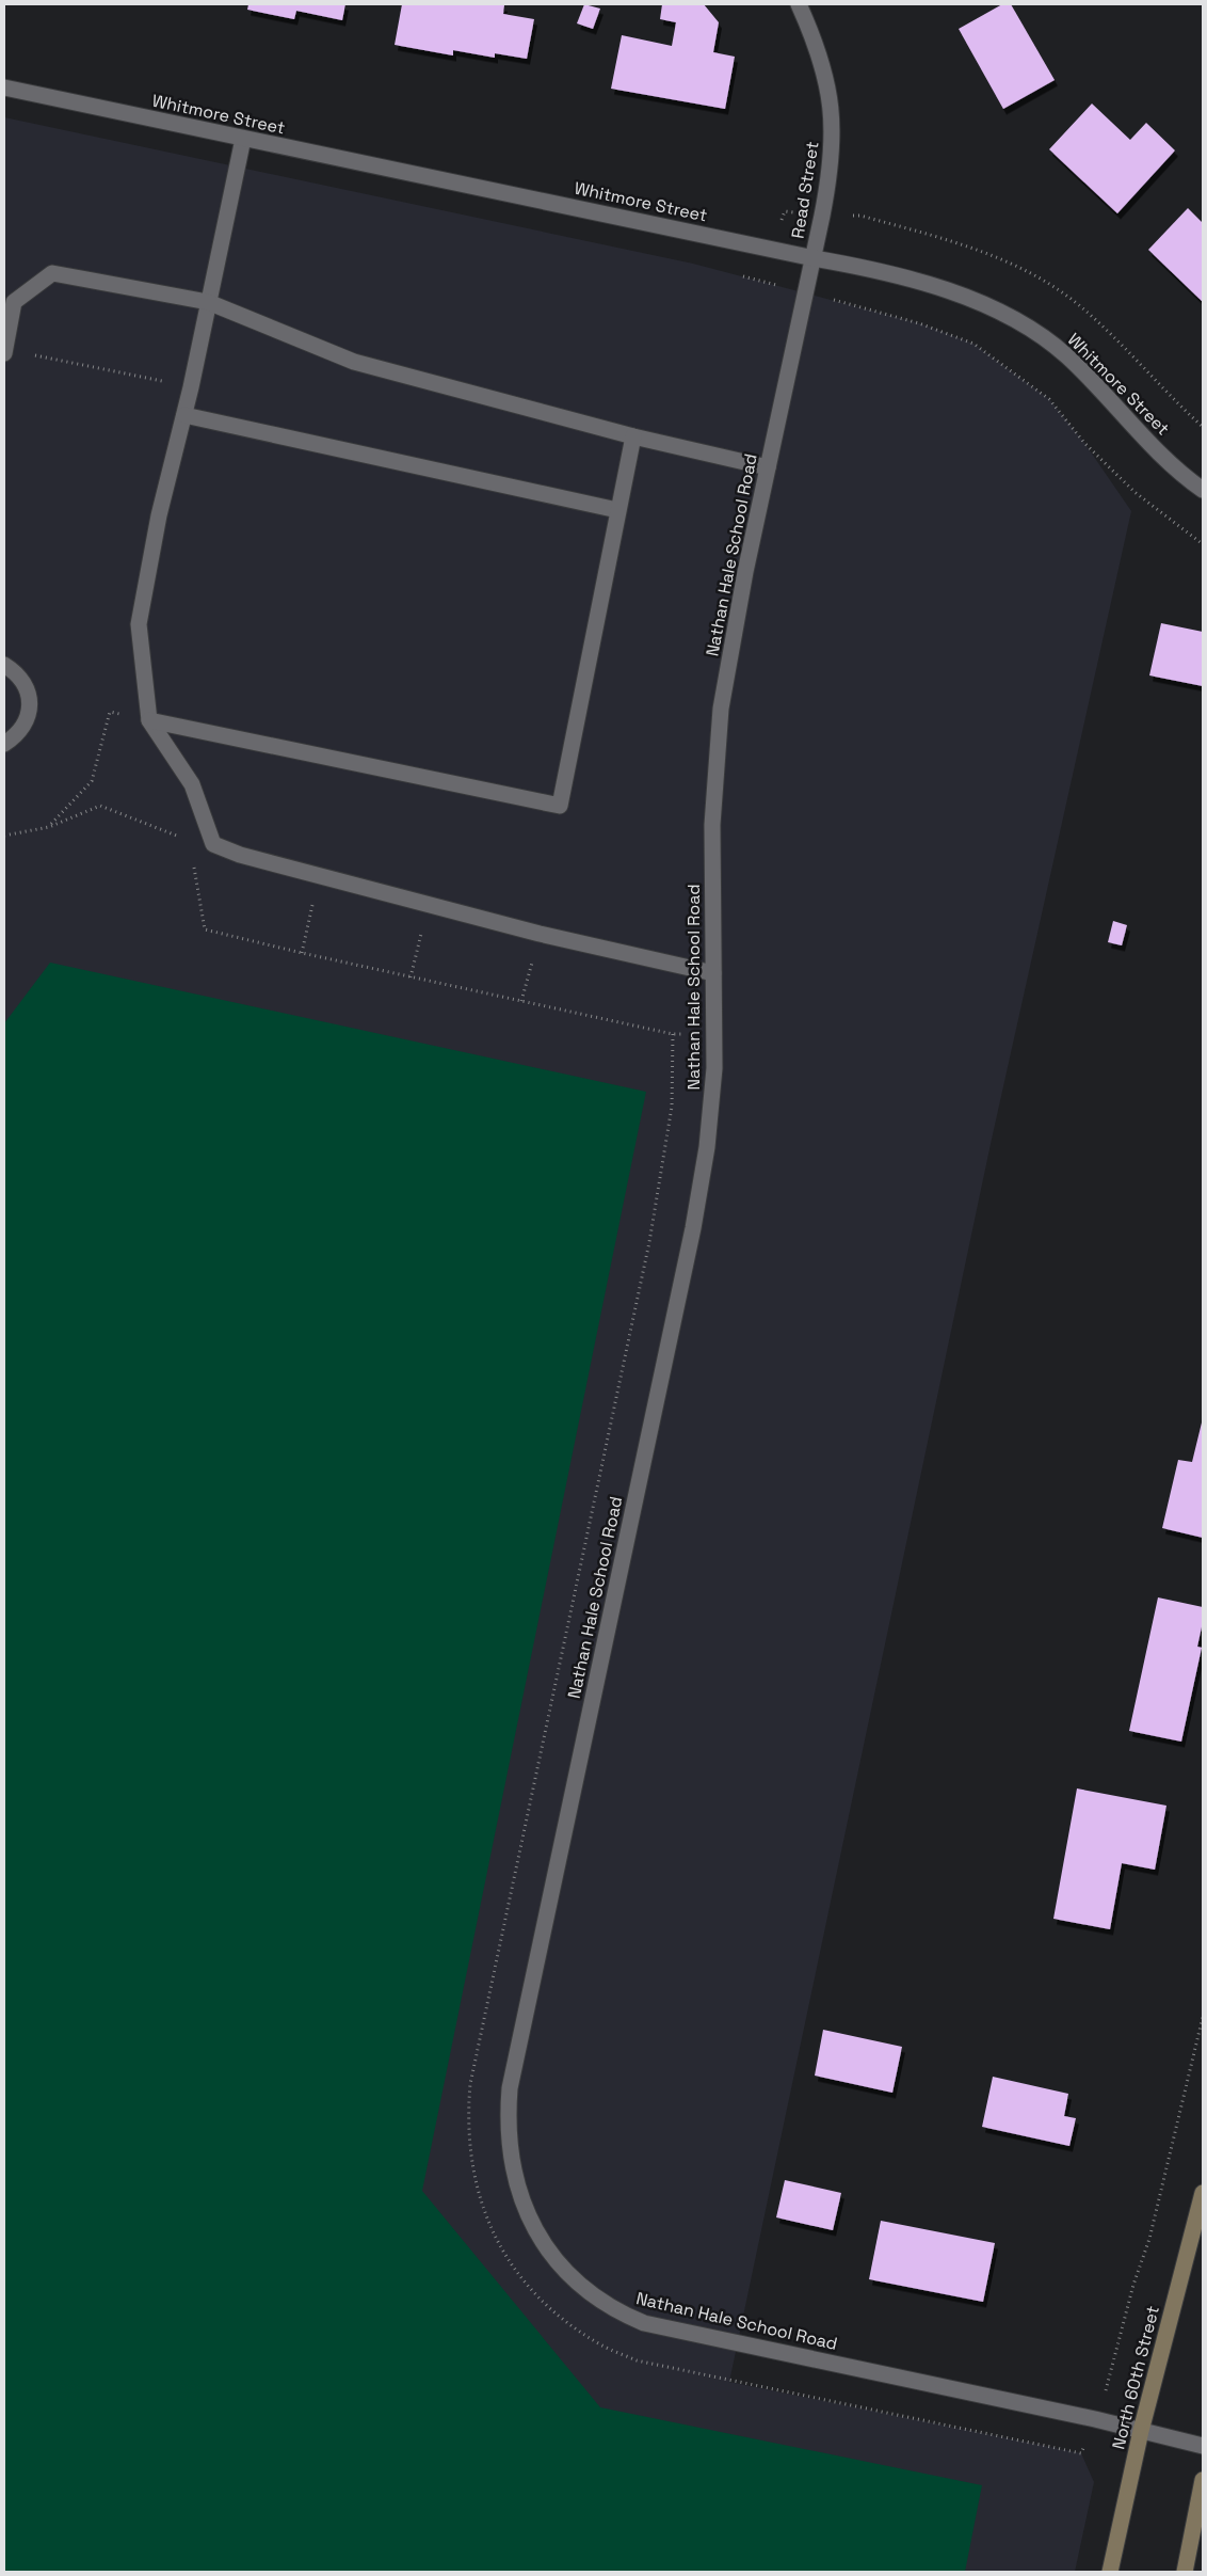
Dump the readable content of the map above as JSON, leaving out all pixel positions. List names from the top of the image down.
{
  "streets": {
    "main road": ["North 60th Street"],
    "street": ["Whitmore Street", "Read Street", "Nathan Hale School Road"]
  },
  "crossings": [
    ["Whitmore Street", "Read Street"],
    ["Whitmore Street", "Nathan Hale School Road"],
    ["Read Street", "Nathan Hale School Road"],
    ["Nathan Hale School Road", "North 60th Street"]
  ]
}
